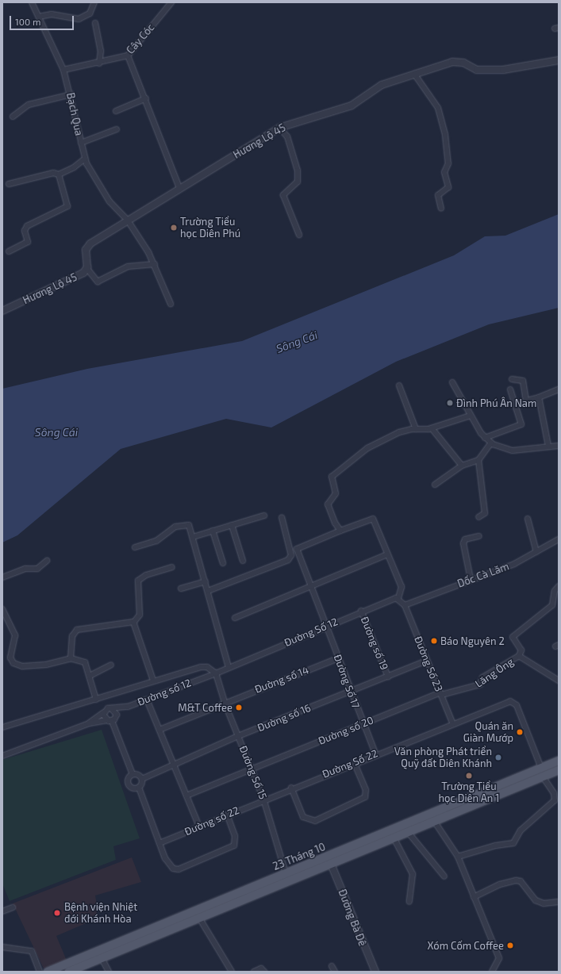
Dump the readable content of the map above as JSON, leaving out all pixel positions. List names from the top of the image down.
{
  "streets": {
    "main road": ["23 Tháng 10"],
    "street": [
      "Cây Cóc",
      "Bạch Qua",
      "Hương Lộ 45",
      "Dốc Cà Lăm",
      "Đường Số 12",
      "Đường số 19",
      "Đường Số 23",
      "Lăng Ông",
      "Đường số 14",
      "Đường Số 17",
      "Đường số 12",
      "Đường số 16",
      "Đường số 20",
      "Đường Số 22",
      "Đường Số 15",
      "Đường số 22",
      "Đường Bà Đê"
    ]
  },
  "crossings": [
    ["Cây Cóc", "Bạch Qua"],
    ["Bạch Qua", "Hương Lộ 45"],
    ["Dốc Cà Lăm", "Đường Số 23"],
    ["Đường Số 12", "Đường số 19"],
    ["Đường Số 12", "Đường Số 17"],
    ["Đường Số 12", "Đường số 12"],
    ["Đường Số 12", "Đường Số 15"],
    ["Đường số 19", "Đường số 16"],
    ["Đường Số 23", "Lăng Ông"],
    ["Đường Số 23", "Đường số 16"],
    ["Đường Số 23", "Đường số 20"],
    ["Đường Số 23", "Đường Số 22"],
    ["Lăng Ông", "Đường số 20"],
    ["Đường số 14", "Đường Số 17"],
    ["Đường số 14", "Đường Số 15"],
    ["Đường Số 17", "Đường số 16"],
    ["Đường Số 17", "Đường số 20"],
    ["Đường Số 17", "Đường Số 22"],
    ["Đường số 12", "Đường Số 15"],
    ["Đường số 16", "Đường Số 15"],
    ["Đường số 20", "Đường Số 15"],
    ["Đường Số 22", "Đường Số 15"],
    ["Đường Số 22", "Đường số 22"],
    ["Đường Số 22", "23 Tháng 10"],
    ["Đường Số 15", "Đường số 22"],
    ["Đường Số 15", "23 Tháng 10"],
    ["23 Tháng 10", "Đường Bà Đê"]
  ],
  "water": ["Sông Cái"],
  "places": [
    "Trường Tiểu học Diên Phú",
    "Đình Phú Ân Nam",
    "Báo Nguyên 2",
    "M&T Coffee",
    "Quán ăn Giàn Mướp",
    "Văn phòng Phát triển Quỹ đất Diên Khánh",
    "Trường Tiểu học Diên An 1",
    "Bệnh viện Nhiệt đới Khánh Hòa",
    "Xóm Cốm Coffee"
  ],
  "scale_bar": "100 m"
}
